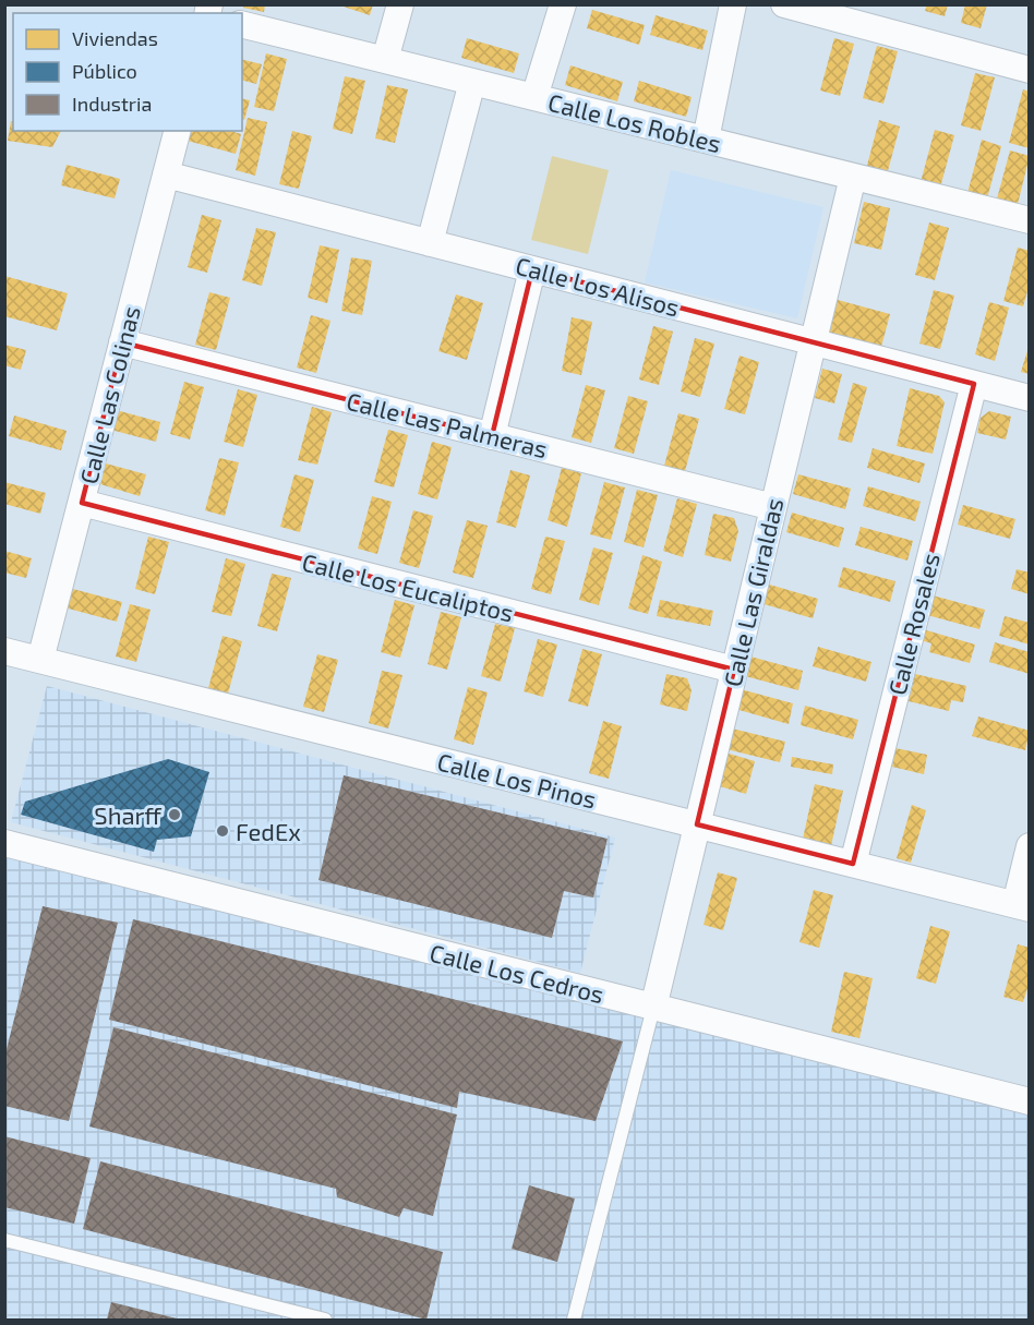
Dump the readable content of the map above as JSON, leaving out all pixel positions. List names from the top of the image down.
{
  "streets": {
    "street": [
      "Calle Los Robles",
      "Calle Los Alisos",
      "Calle Las Colinas",
      "Calle Las Palmeras",
      "Calle Los Eucaliptos",
      "Calle Las Giraldas",
      "Calle Rosales",
      "Calle Los Pinos",
      "Calle Los Cedros"
    ]
  },
  "crossings": [
    ["Calle Los Robles", "Calle Las Giraldas"],
    ["Calle Los Alisos", "Calle Las Colinas"],
    ["Calle Los Alisos", "Calle Las Giraldas"],
    ["Calle Los Alisos", "Calle Rosales"],
    ["Calle Las Colinas", "Calle Las Palmeras"],
    ["Calle Las Colinas", "Calle Los Eucaliptos"],
    ["Calle Las Colinas", "Calle Los Pinos"],
    ["Calle Las Palmeras", "Calle Las Giraldas"],
    ["Calle Los Eucaliptos", "Calle Las Giraldas"],
    ["Calle Las Giraldas", "Calle Los Pinos"],
    ["Calle Las Giraldas", "Calle Los Cedros"],
    ["Calle Rosales", "Calle Los Pinos"]
  ],
  "places": ["Sharff", "FedEx"],
  "legend": ["Viviendas", "Público", "Industria"]
}
